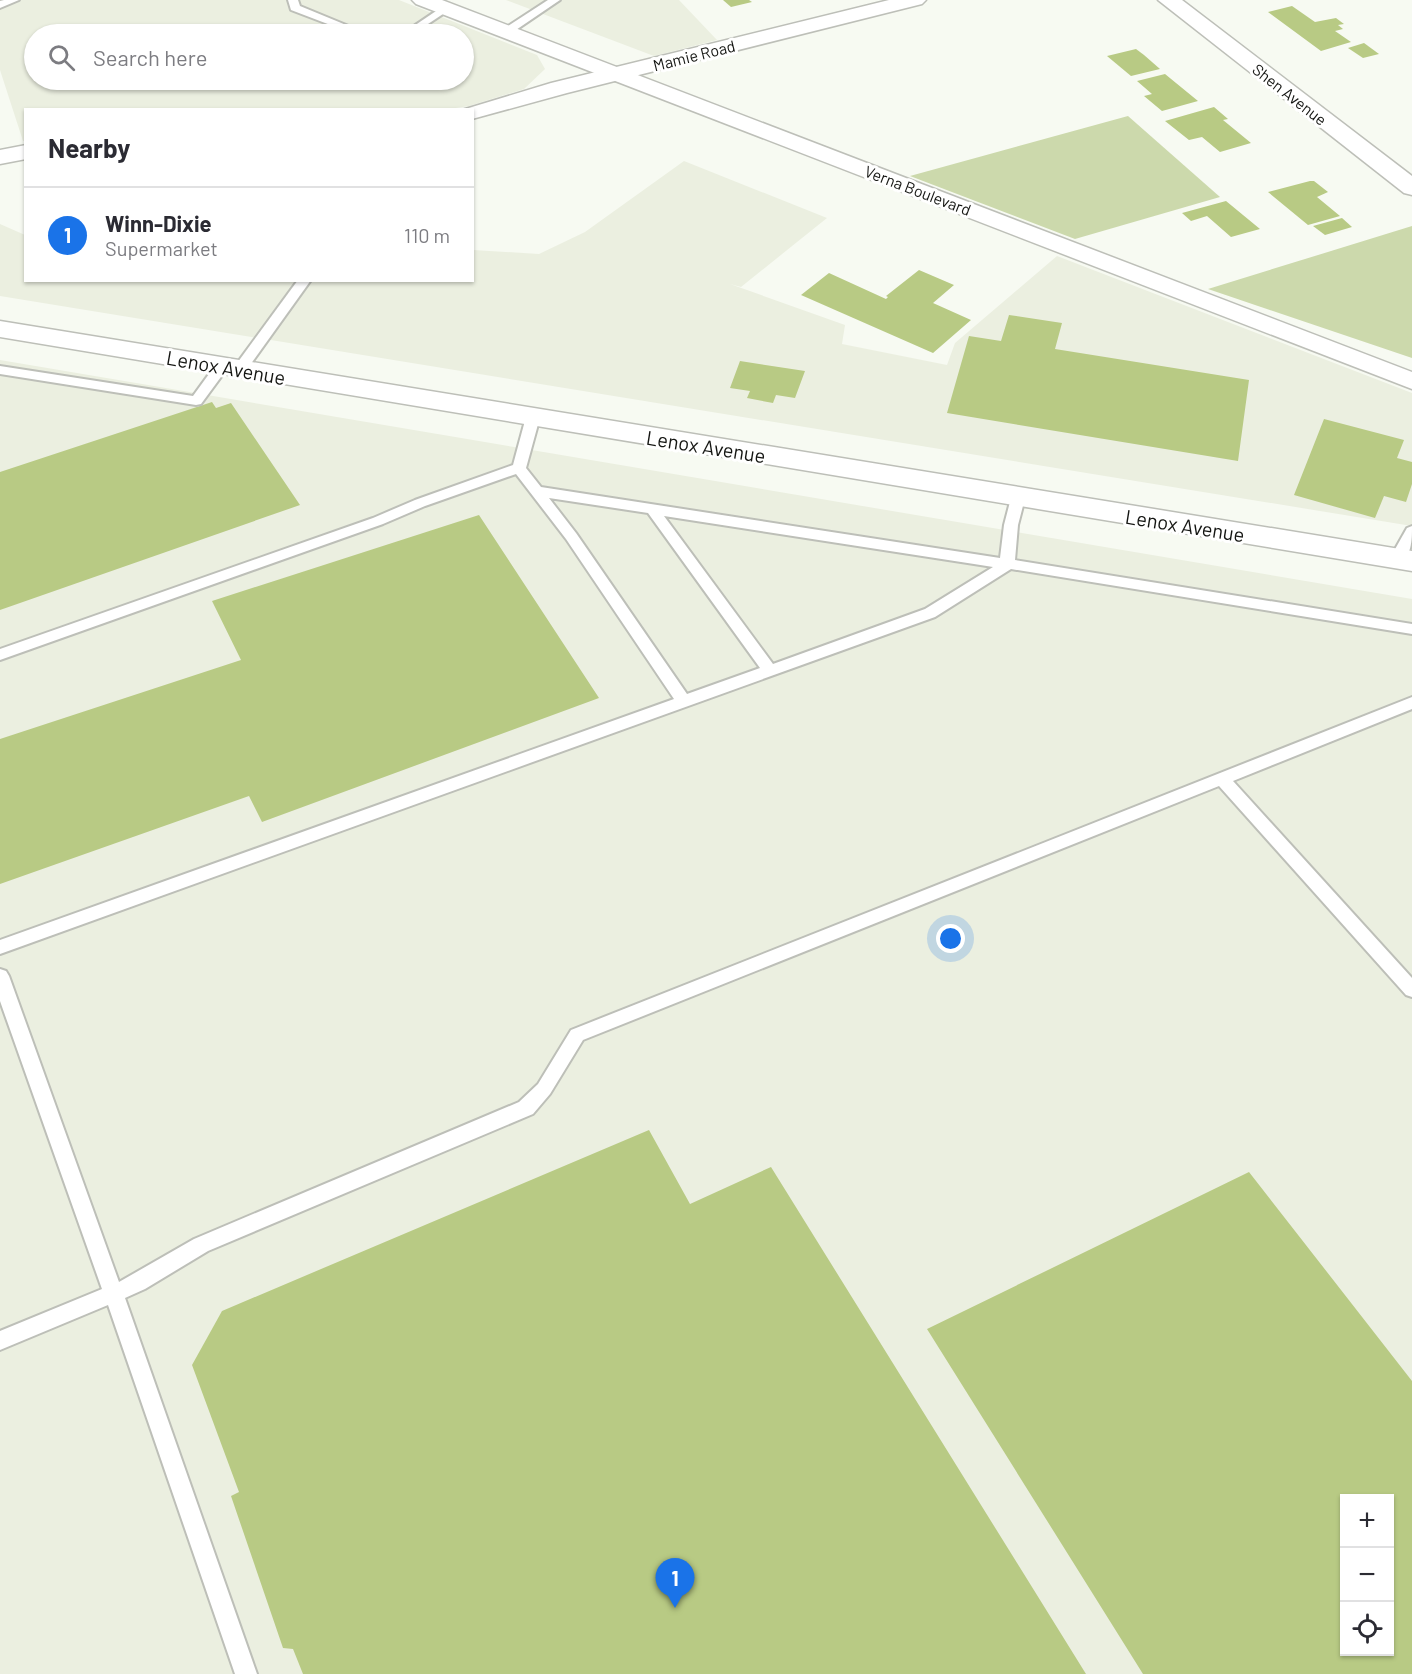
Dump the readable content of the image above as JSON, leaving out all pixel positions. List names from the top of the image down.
{
  "streets": {
    "street": [
      "Mamie Road",
      "Shen Avenue",
      "Verna Boulevard",
      "Lenox Avenue"
    ]
  },
  "crossings": [
    ["Mamie Road", "Verna Boulevard"]
  ],
  "page": {
    "search": "Search here",
    "heading": "Nearby",
    "list": [
      {
        "mark": "1",
        "name": "Winn-Dixie",
        "note": "Supermarket",
        "value": "110 m"
      }
    ],
    "map_buttons": ["+", "−"],
    "pins": "1"
  }
}
